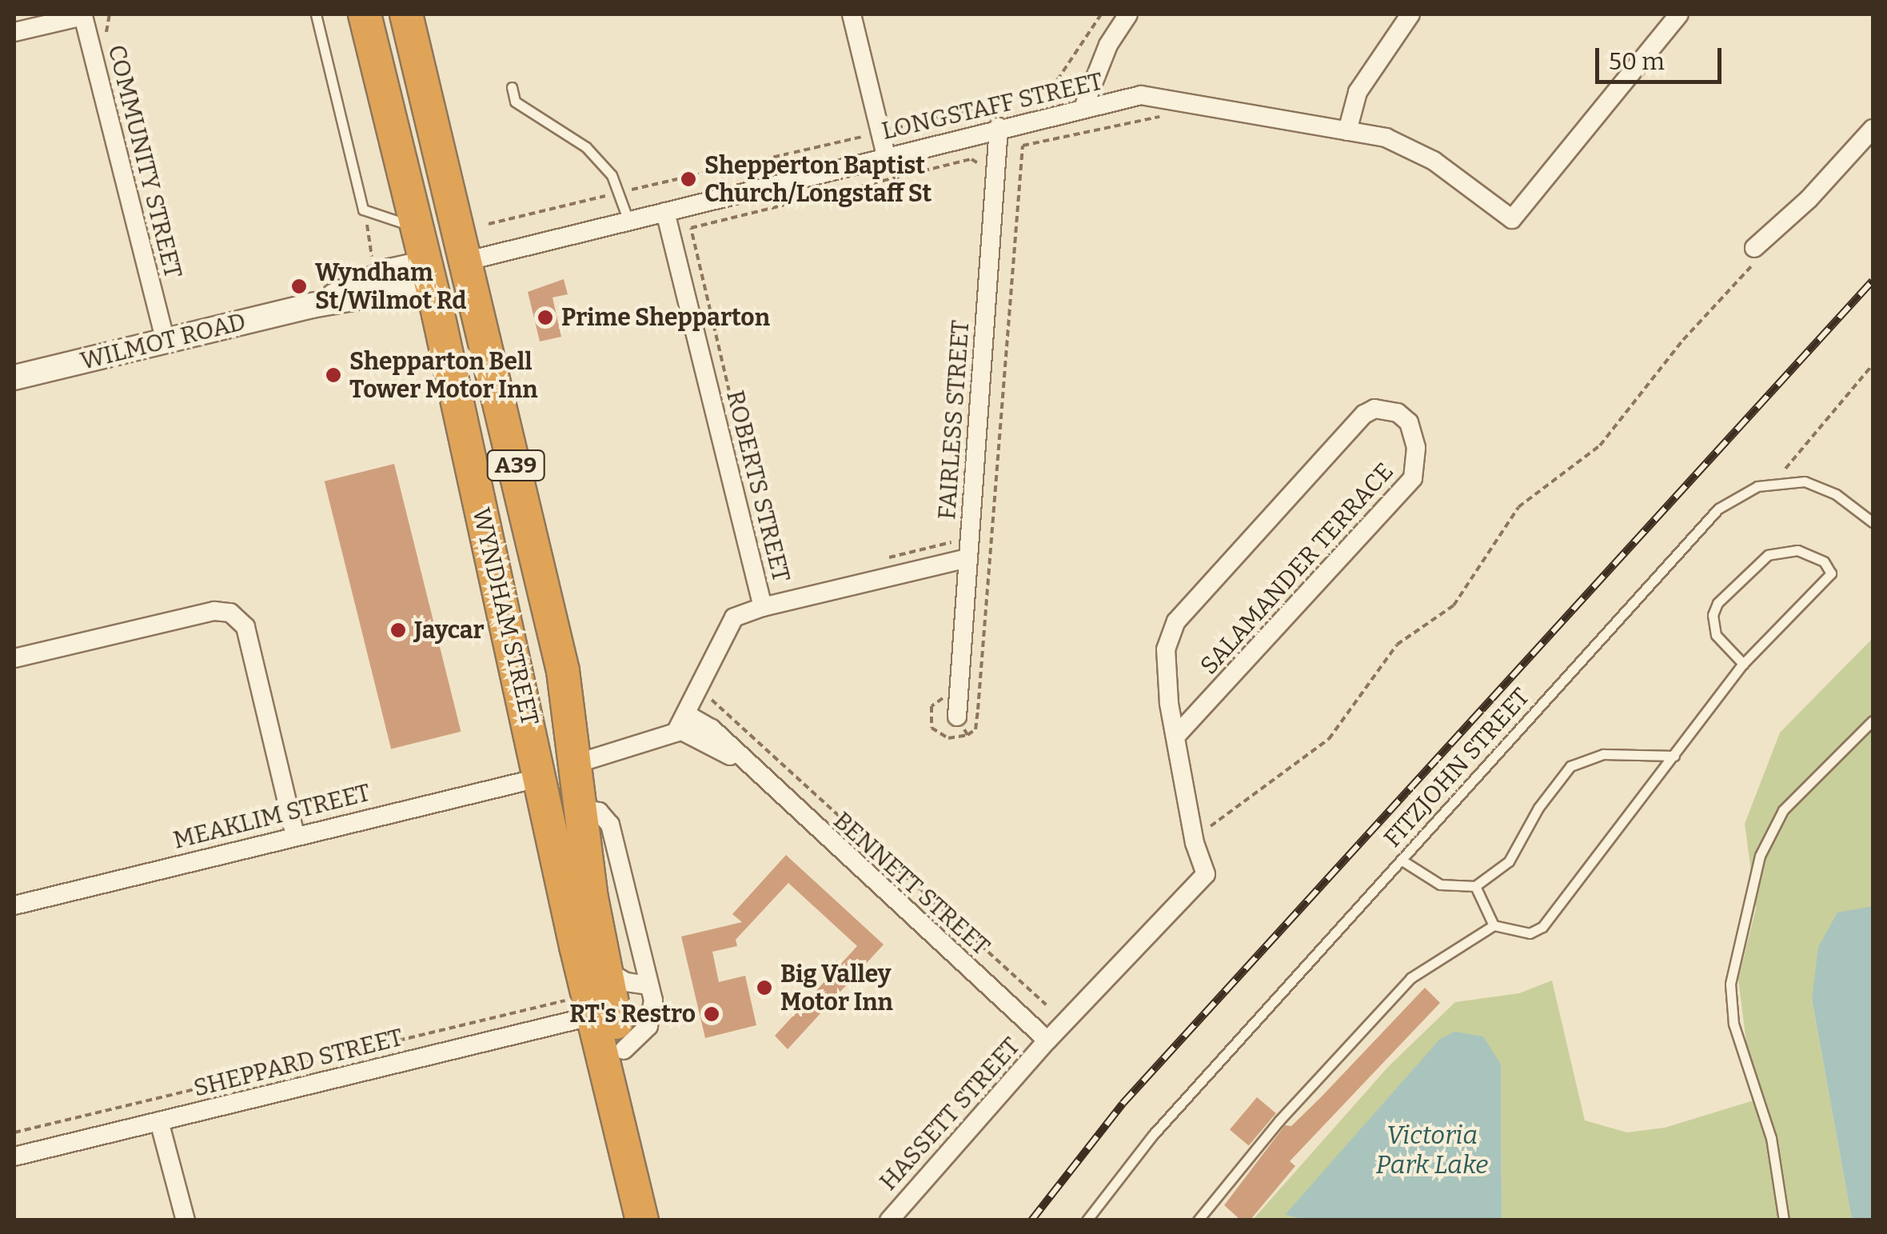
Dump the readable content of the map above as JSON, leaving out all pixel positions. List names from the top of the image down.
{
  "streets": {
    "highway": ["A39", "WYNDHAM STREET"],
    "street": [
      "LONGSTAFF STREET",
      "COMMUNITY STREET",
      "WILMOT ROAD",
      "FAIRLESS STREET",
      "ROBERTS STREET",
      "SALAMANDER TERRACE",
      "MEAKLIM STREET",
      "BENNETT STREET",
      "SHEPPARD STREET",
      "HASSETT STREET"
    ],
    "lane": ["FITZJOHN STREET"]
  },
  "crossings": [
    ["LONGSTAFF STREET", "FAIRLESS STREET"],
    ["LONGSTAFF STREET", "ROBERTS STREET"],
    ["LONGSTAFF STREET", "WYNDHAM STREET"],
    ["COMMUNITY STREET", "WILMOT ROAD"],
    ["WILMOT ROAD", "WYNDHAM STREET"],
    ["ROBERTS STREET", "BENNETT STREET"],
    ["WYNDHAM STREET", "MEAKLIM STREET"],
    ["WYNDHAM STREET", "SHEPPARD STREET"],
    ["BENNETT STREET", "HASSETT STREET"]
  ],
  "water": ["Victoria Park Lake"],
  "places": [
    "Shepperton Baptist Church/Longstaff St",
    "Wyndham St/Wilmot Rd",
    "Prime Shepparton",
    "Shepparton Bell Tower Motor Inn",
    "Jaycar",
    "Big Valley Motor Inn",
    "RT's Restro"
  ],
  "scale_bar": "50 m"
}
